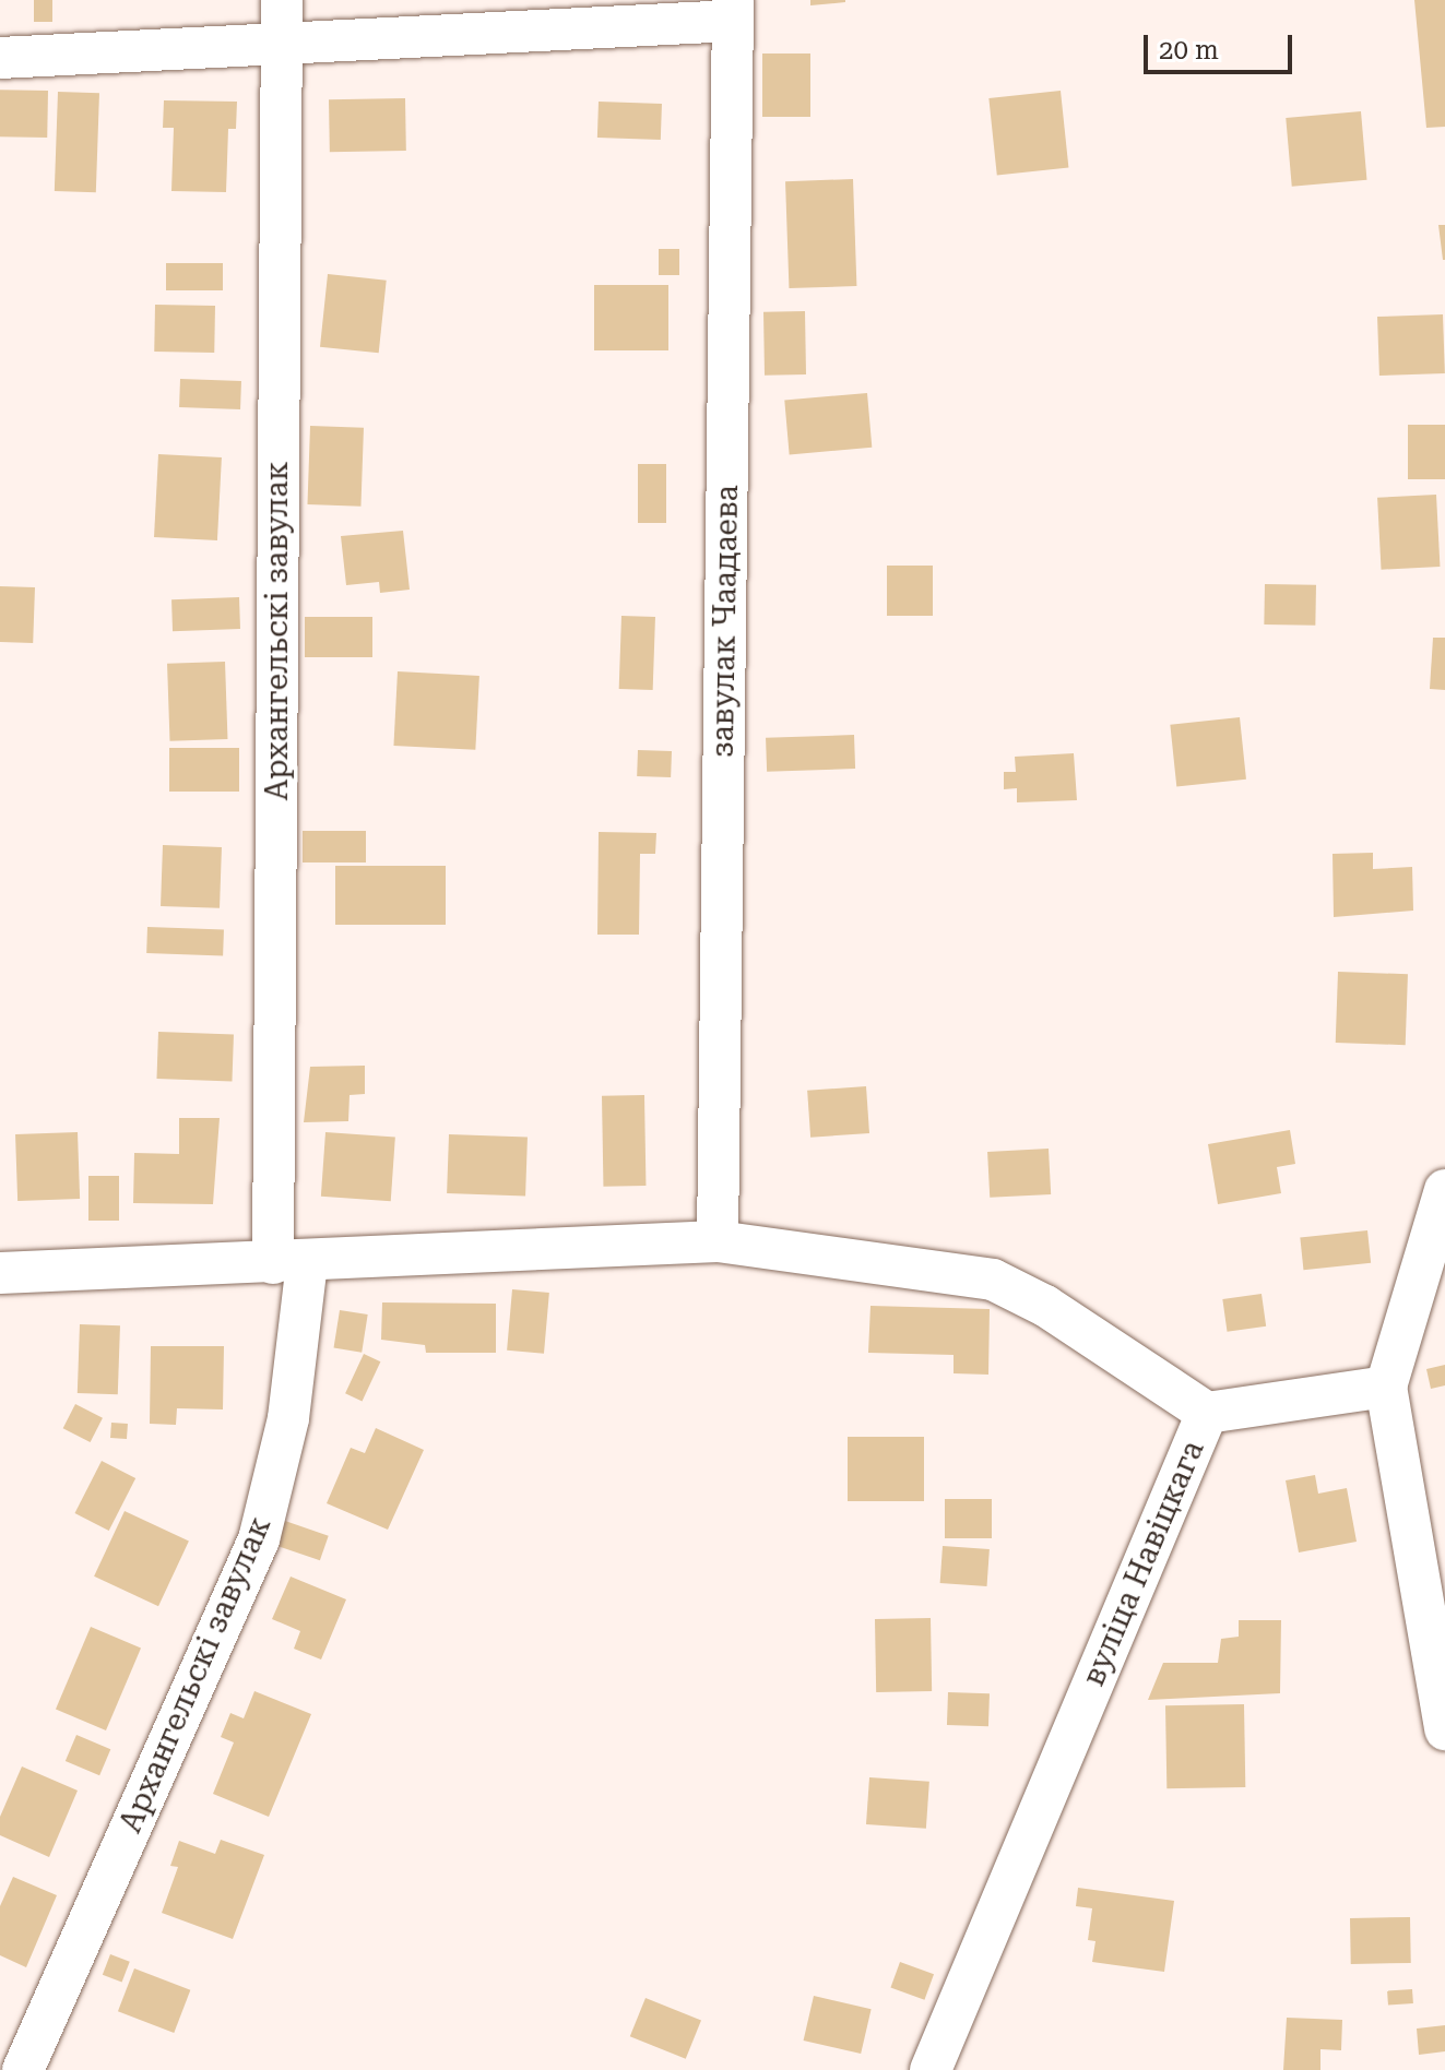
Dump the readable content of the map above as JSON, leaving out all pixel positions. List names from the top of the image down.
{
  "streets": {
    "street": ["завулак Чаадаева", "Архангельскі завулак", "вуліца Навіцкага"]
  },
  "scale_bar": "20 m"
}
